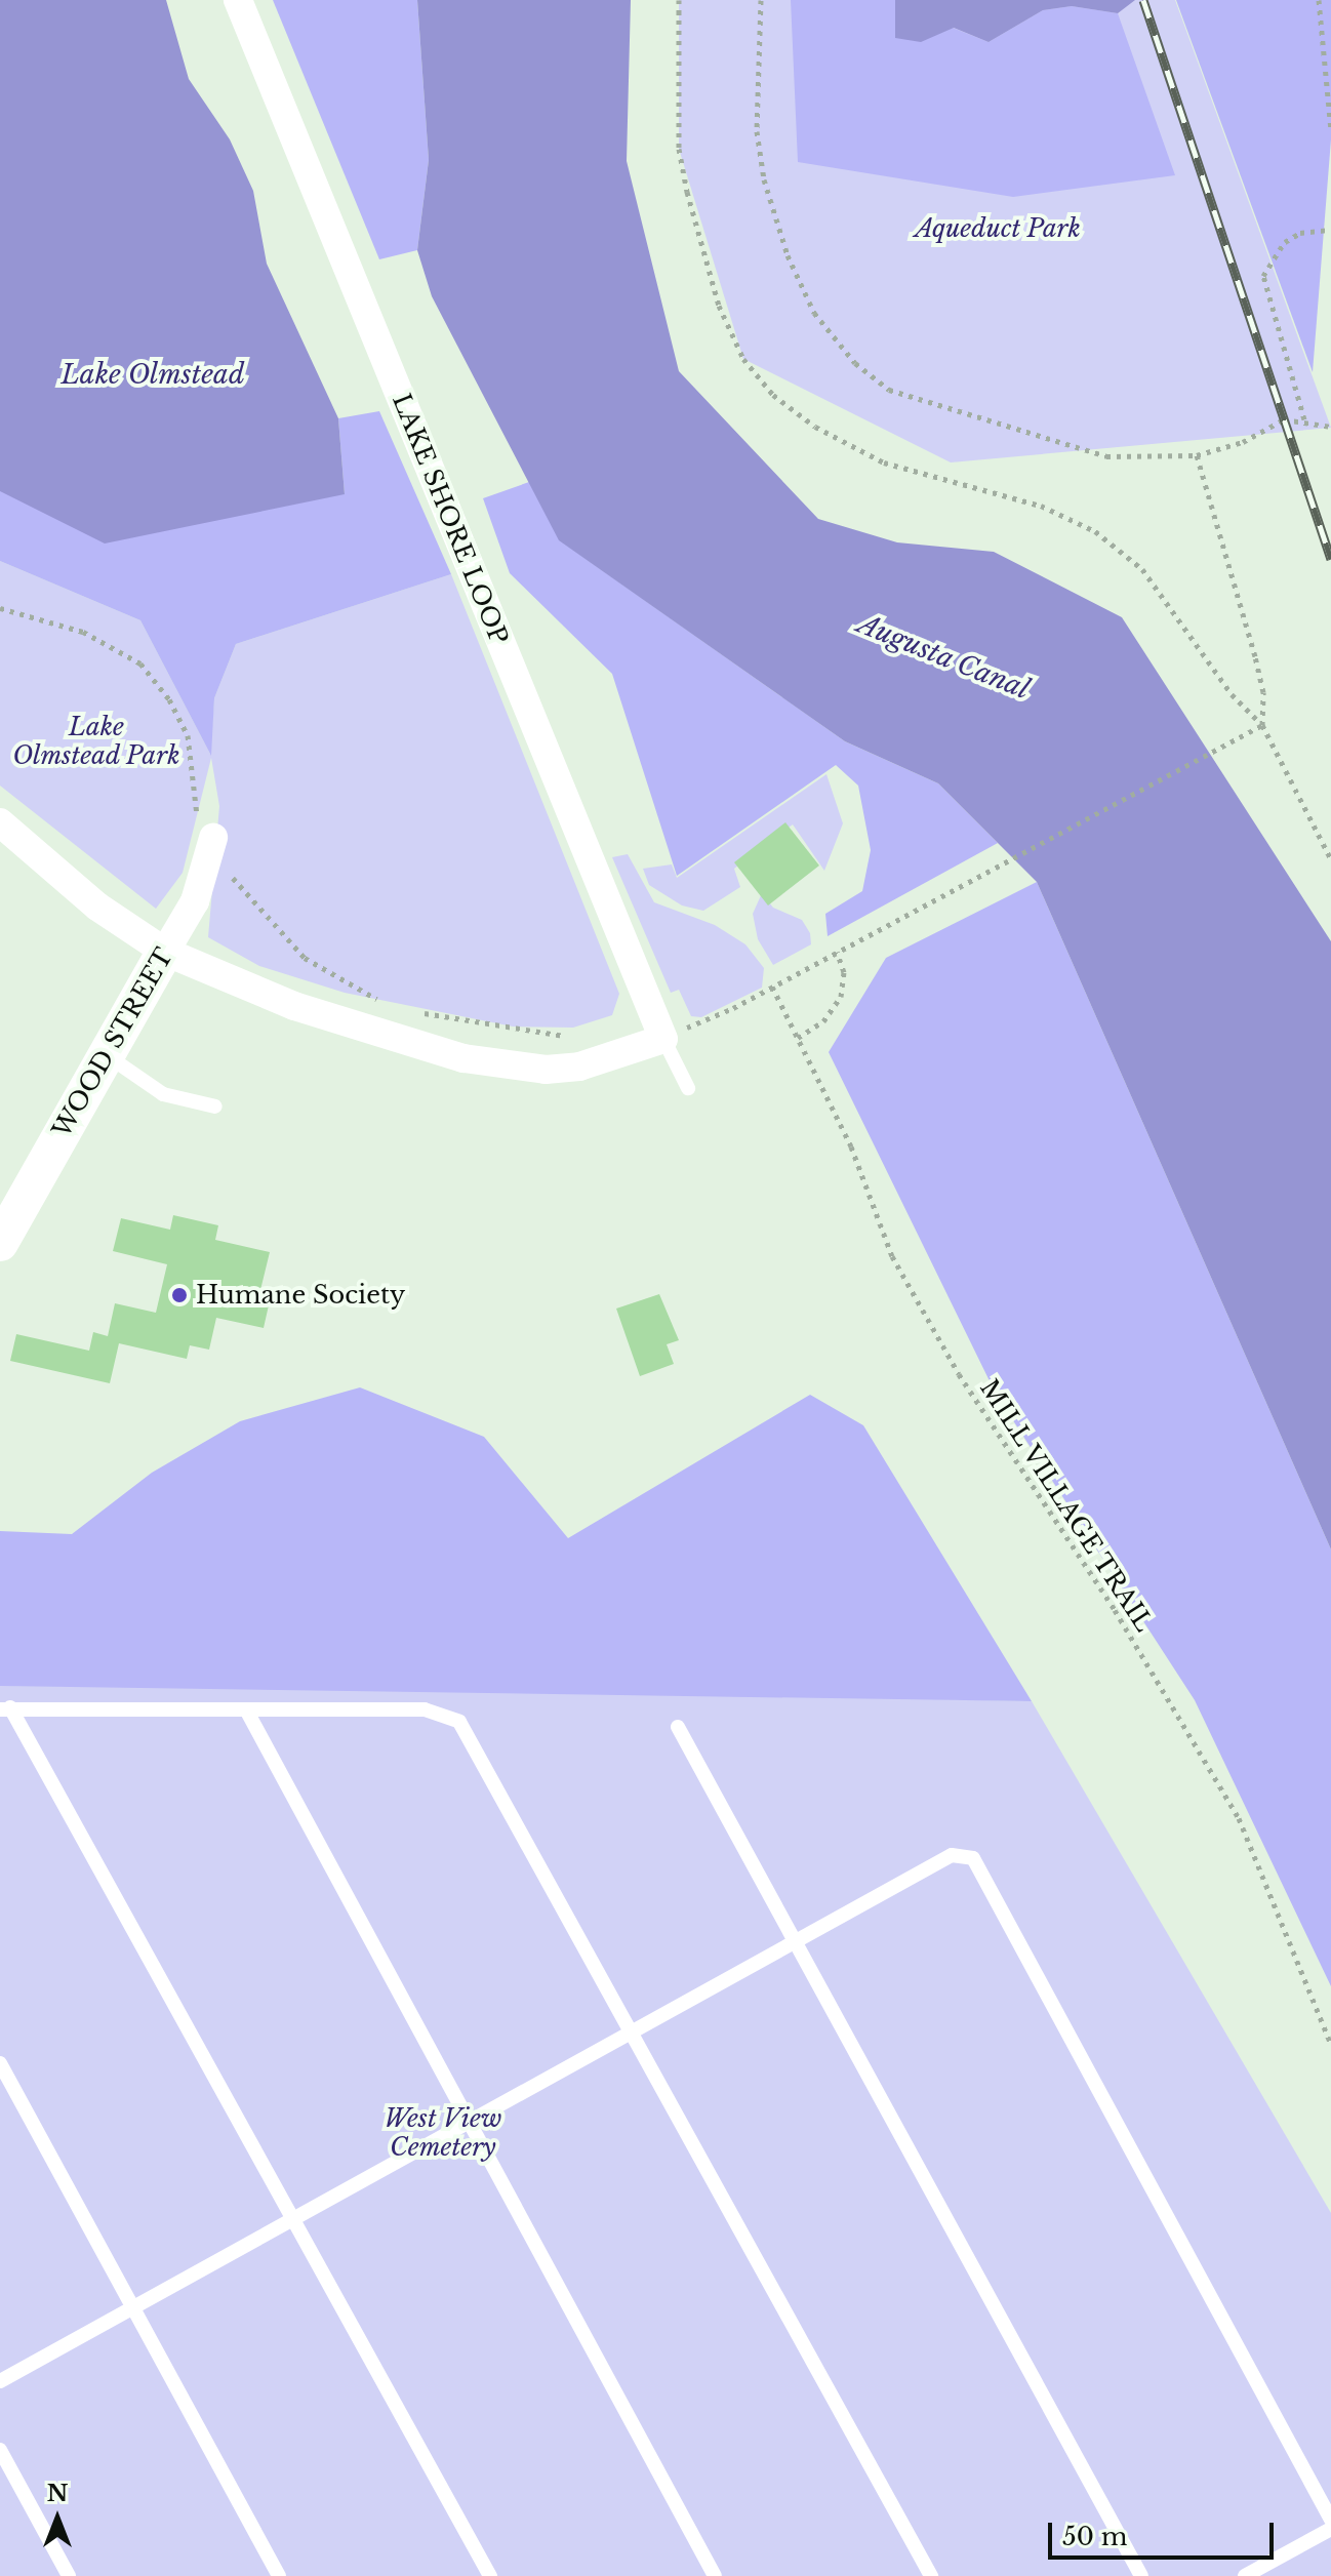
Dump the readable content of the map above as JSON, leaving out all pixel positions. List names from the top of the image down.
{
  "streets": {
    "street": ["LAKE SHORE LOOP", "WOOD STREET"],
    "path": ["MILL VILLAGE TRAIL"]
  },
  "water": ["Lake Olmstead", "Augusta Canal"],
  "parks": ["Aqueduct Park", "Lake Olmstead Park", "West View Cemetery"],
  "places": ["Humane Society"],
  "scale_bar": "50 m",
  "north": "top"
}
